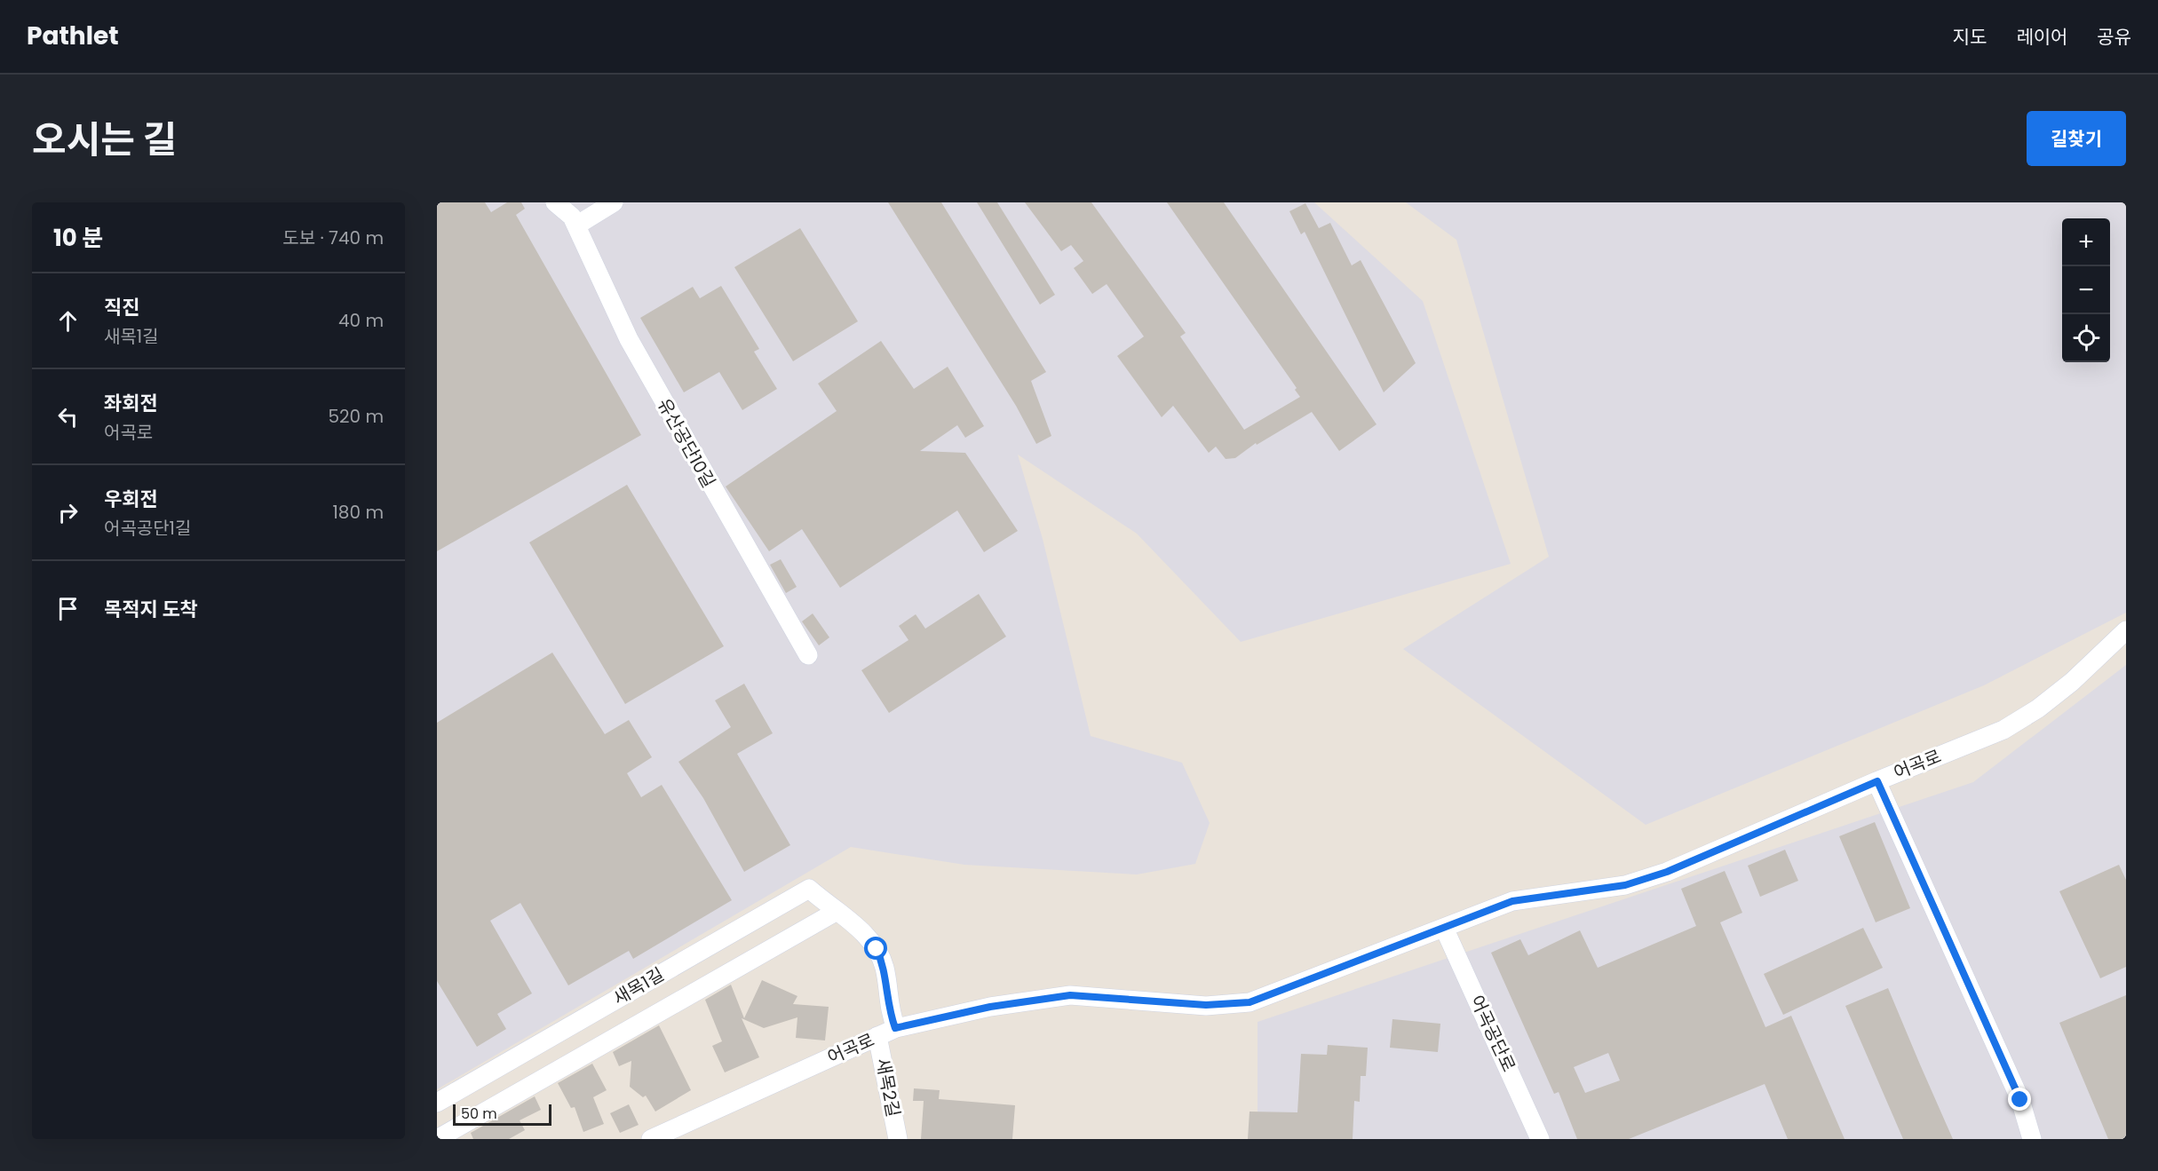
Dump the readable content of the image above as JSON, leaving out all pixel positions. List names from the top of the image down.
{
  "streets": {
    "street": [
      "유산공단10길",
      "어곡로",
      "새목1길",
      "어곡공단로",
      "새목2길"
    ]
  },
  "crossings": [
    ["어곡로", "새목1길"],
    ["어곡로", "어곡공단로"],
    ["어곡로", "새목2길"]
  ],
  "scale_bar": "50 m",
  "page": {
    "header": "Pathlet",
    "nav": ["지도", "레이어", "공유"],
    "title": "오시는 길",
    "buttons": "길찾기",
    "heading": ["10 분", "도보 · 740 m"],
    "map_buttons": ["+", "−"],
    "list": [
      ["직진", "새목1길", "40 m"],
      ["좌회전", "어곡로", "520 m"],
      ["우회전", "어곡공단1길", "180 m"],
      "목적지 도착"
    ],
    "scale": "50 m"
  }
}
